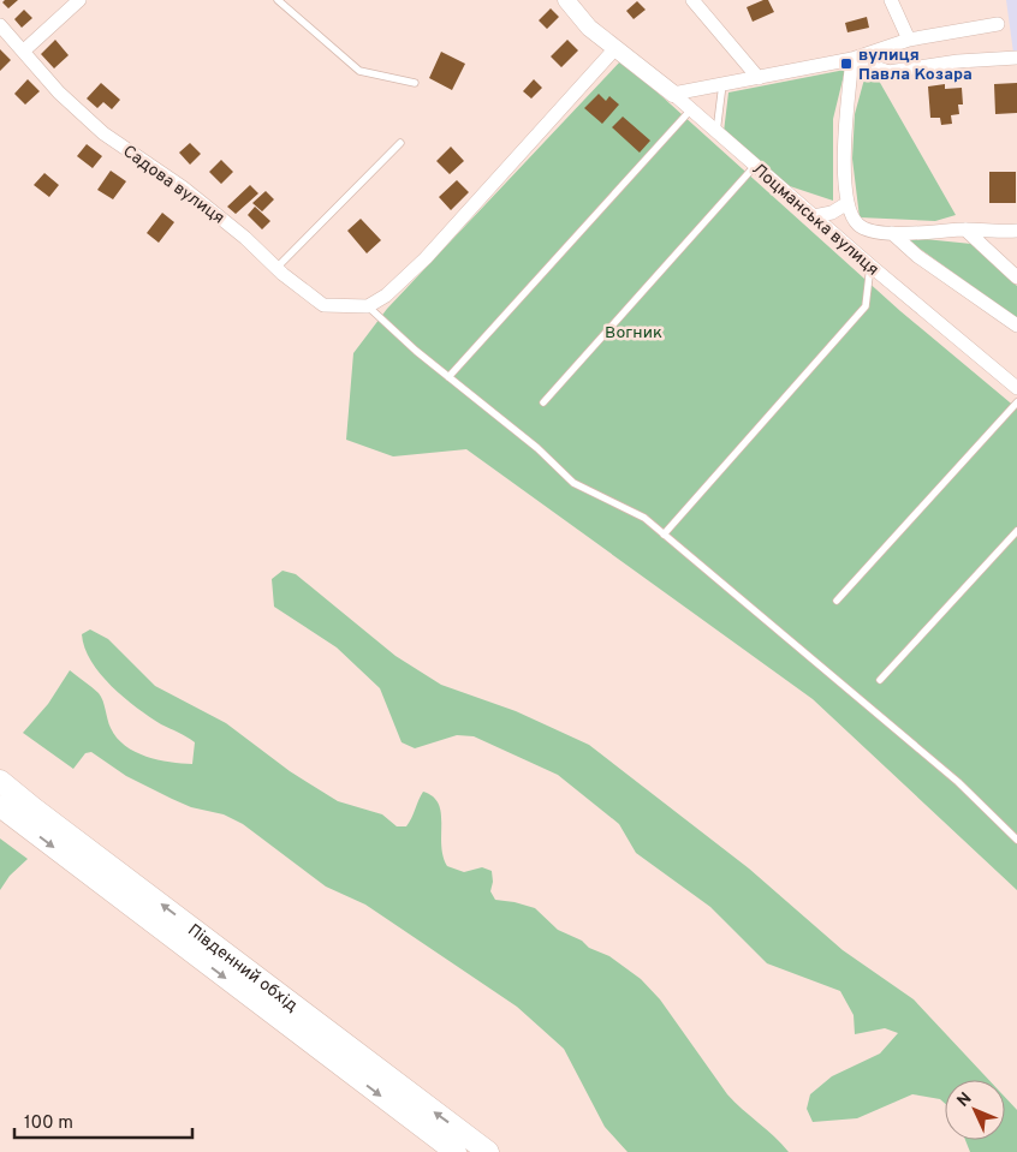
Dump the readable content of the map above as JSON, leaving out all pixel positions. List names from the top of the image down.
{
  "streets": {
    "main road": ["Південний обхід"],
    "street": ["Садова вулиця", "Лоцманська вулиця"]
  },
  "parks": ["Вогник"],
  "places": {
    "transit": ["вулиця Павла Козара"]
  },
  "scale_bar": "100 m",
  "north": "top left"
}
